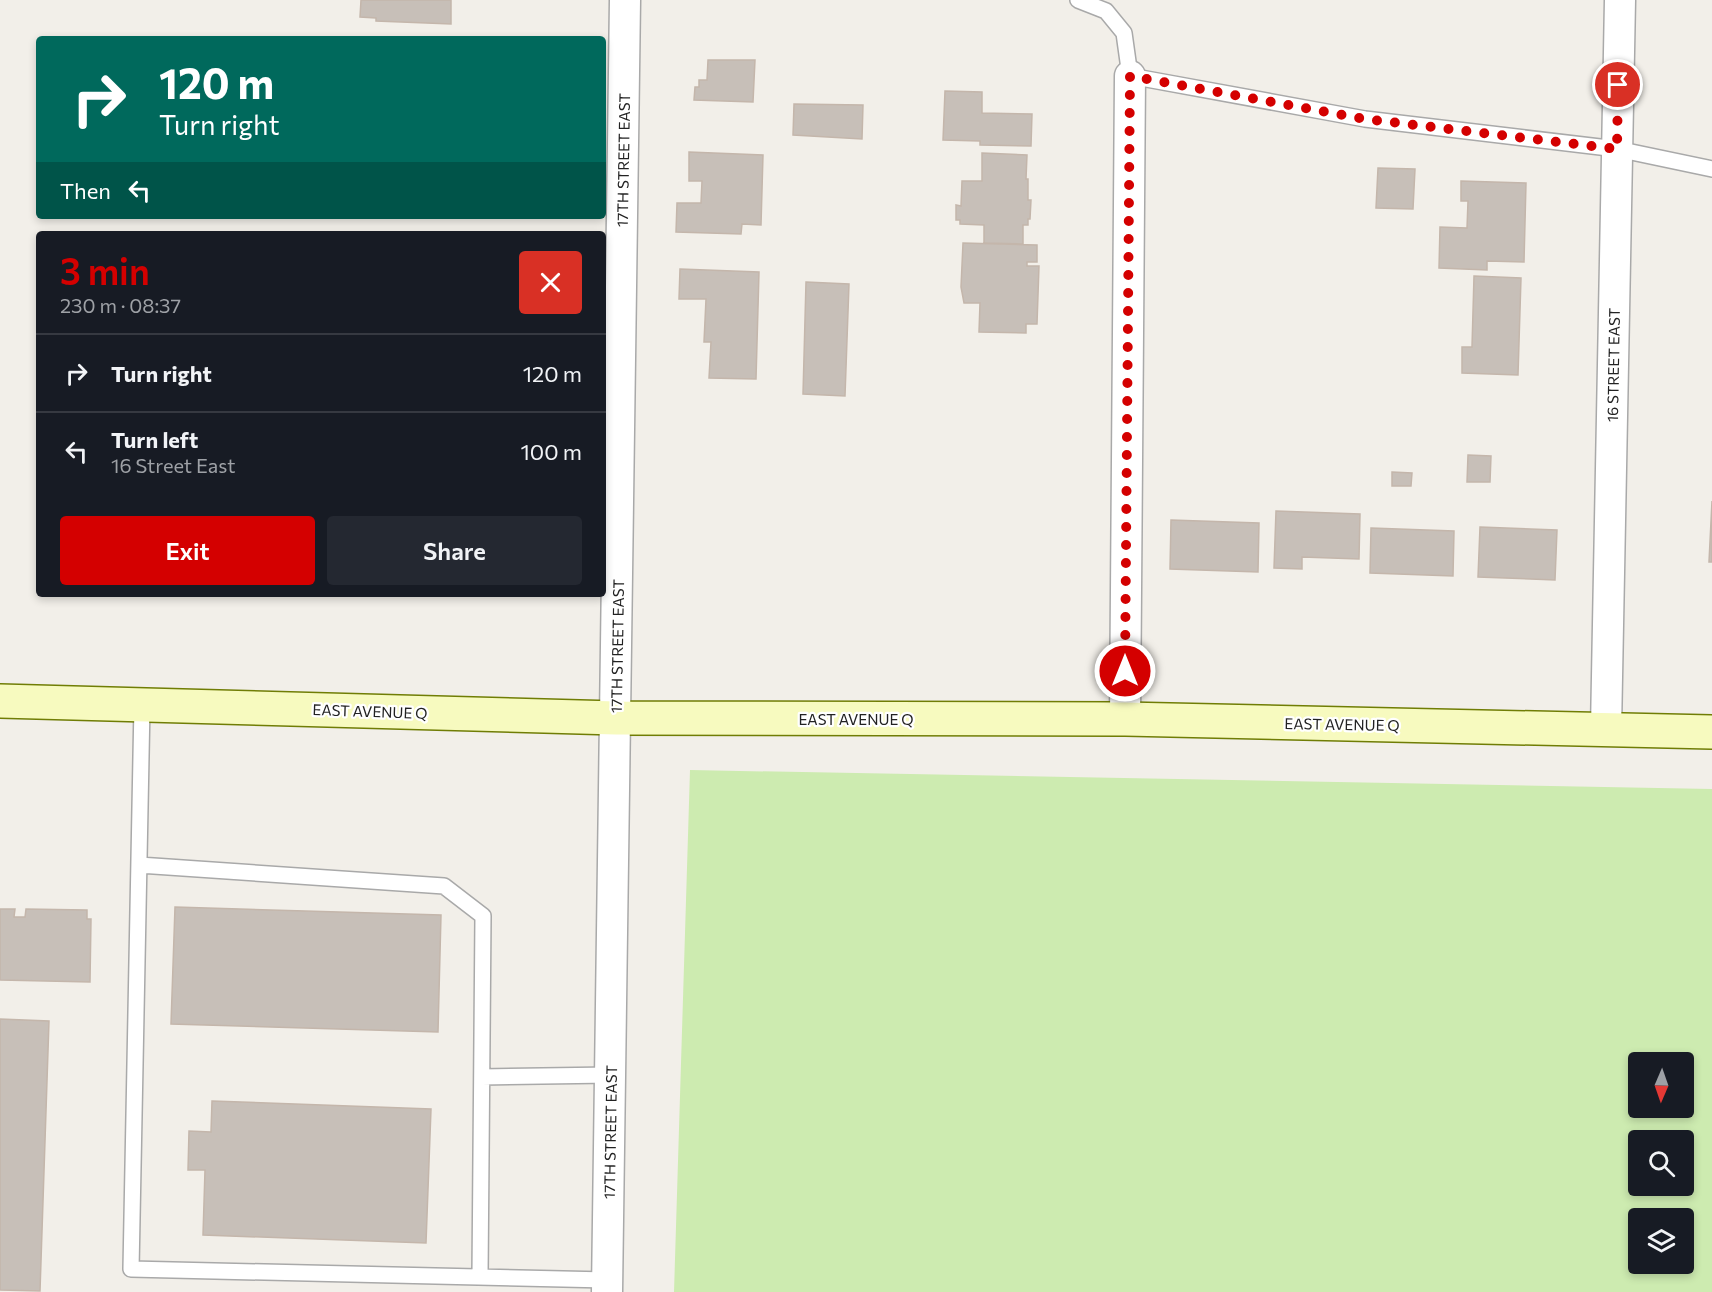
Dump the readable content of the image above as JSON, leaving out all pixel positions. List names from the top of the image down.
{
  "streets": {
    "main road": ["EAST AVENUE Q"],
    "street": ["17TH STREET EAST", "16 STREET EAST"]
  },
  "crossings": [
    ["17TH STREET EAST", "EAST AVENUE Q"],
    ["16 STREET EAST", "EAST AVENUE Q"]
  ],
  "north": "bottom",
  "page": {
    "turn": ["120 m", "Turn right"],
    "then": "Then",
    "heading": ["3 min", "230 m · 08:37"],
    "list": [
      {
        "name": "Turn right",
        "value": "120 m"
      },
      {
        "name": "Turn left",
        "note": "16 Street East",
        "value": "100 m"
      }
    ],
    "buttons": ["Exit", "Share"]
  }
}
